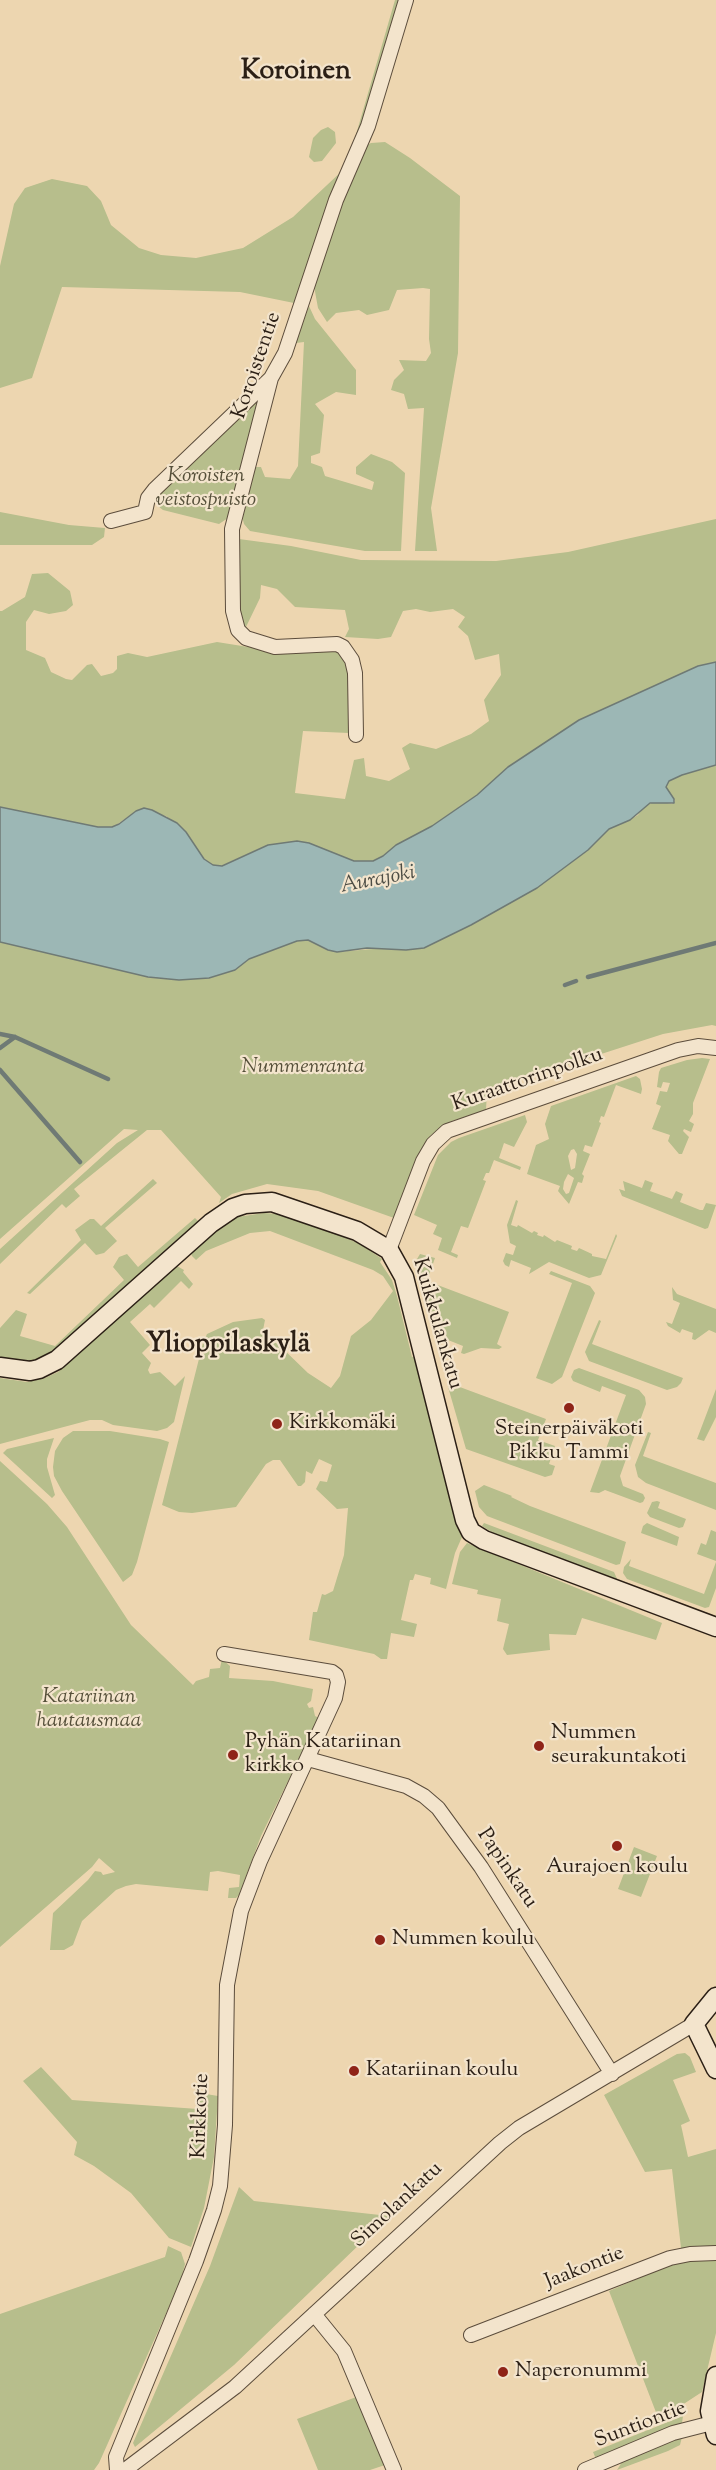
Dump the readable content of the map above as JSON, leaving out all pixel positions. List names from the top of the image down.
{
  "streets": {
    "street": [
      "Koroistentie",
      "Kuraattorinpolku",
      "Kuikkulankatu",
      "Papinkatu",
      "Kirkkotie",
      "Simolankatu",
      "Jaakontie",
      "Suntiontie"
    ]
  },
  "crossings": [
    ["Kuraattorinpolku", "Kuikkulankatu"],
    ["Papinkatu", "Kirkkotie"],
    ["Papinkatu", "Simolankatu"]
  ],
  "districts": ["Koroinen", "Ylioppilaskylä"],
  "water": ["Aurajoki"],
  "parks": ["Koroisten veistospuisto", "Nummenranta", "Katariinan hautausmaa"],
  "places": [
    "Steinerpäiväkoti Pikku Tammi",
    "Kirkkomäki",
    "Nummen seurakuntakoti",
    "Pyhän Katariinan kirkko",
    "Aurajoen koulu",
    "Nummen koulu",
    "Katariinan koulu",
    "Naperonummi"
  ]
}
